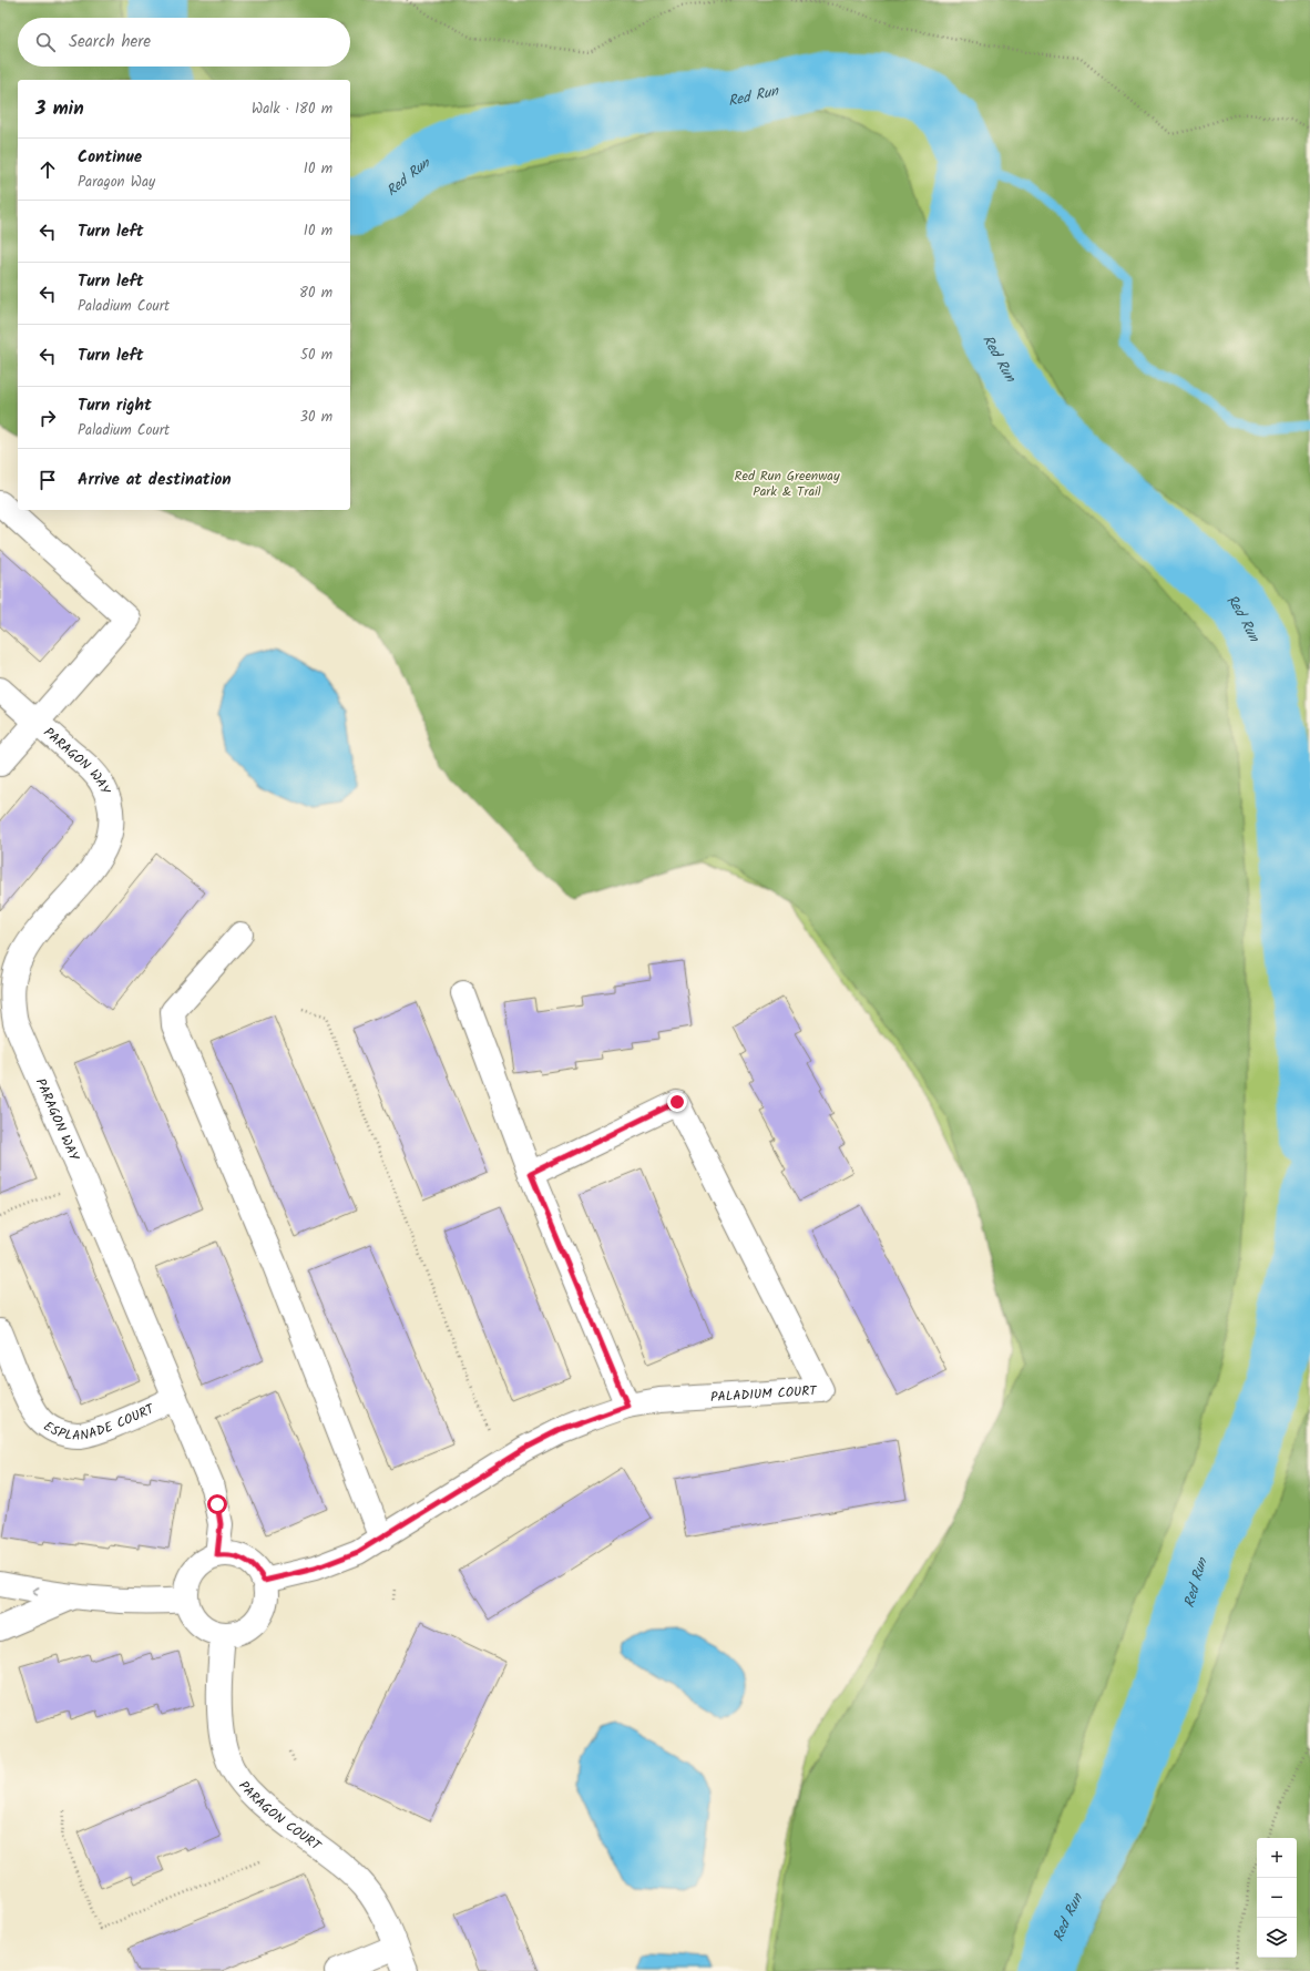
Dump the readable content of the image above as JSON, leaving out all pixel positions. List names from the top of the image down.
{
  "streets": {
    "street": [
      "PARAGON WAY",
      "PALADIUM COURT",
      "ESPLANADE COURT",
      "PARAGON COURT"
    ]
  },
  "crossings": [
    ["PARAGON WAY", "PALADIUM COURT"],
    ["PARAGON WAY", "ESPLANADE COURT"],
    ["PARAGON WAY", "PARAGON COURT"],
    ["PALADIUM COURT", "PARAGON COURT"]
  ],
  "water": ["Red Run"],
  "parks": ["Red Run Greenway Park & Trail"],
  "page": {
    "search": "Search here",
    "heading": ["3 min", "Walk · 180 m"],
    "list": [
      ["Continue", "Paragon Way", "10 m"],
      ["Turn left", "10 m"],
      ["Turn left", "Paladium Court", "80 m"],
      ["Turn left", "50 m"],
      ["Turn right", "Paladium Court", "30 m"],
      "Arrive at destination"
    ],
    "map_buttons": ["+", "−"]
  }
}
